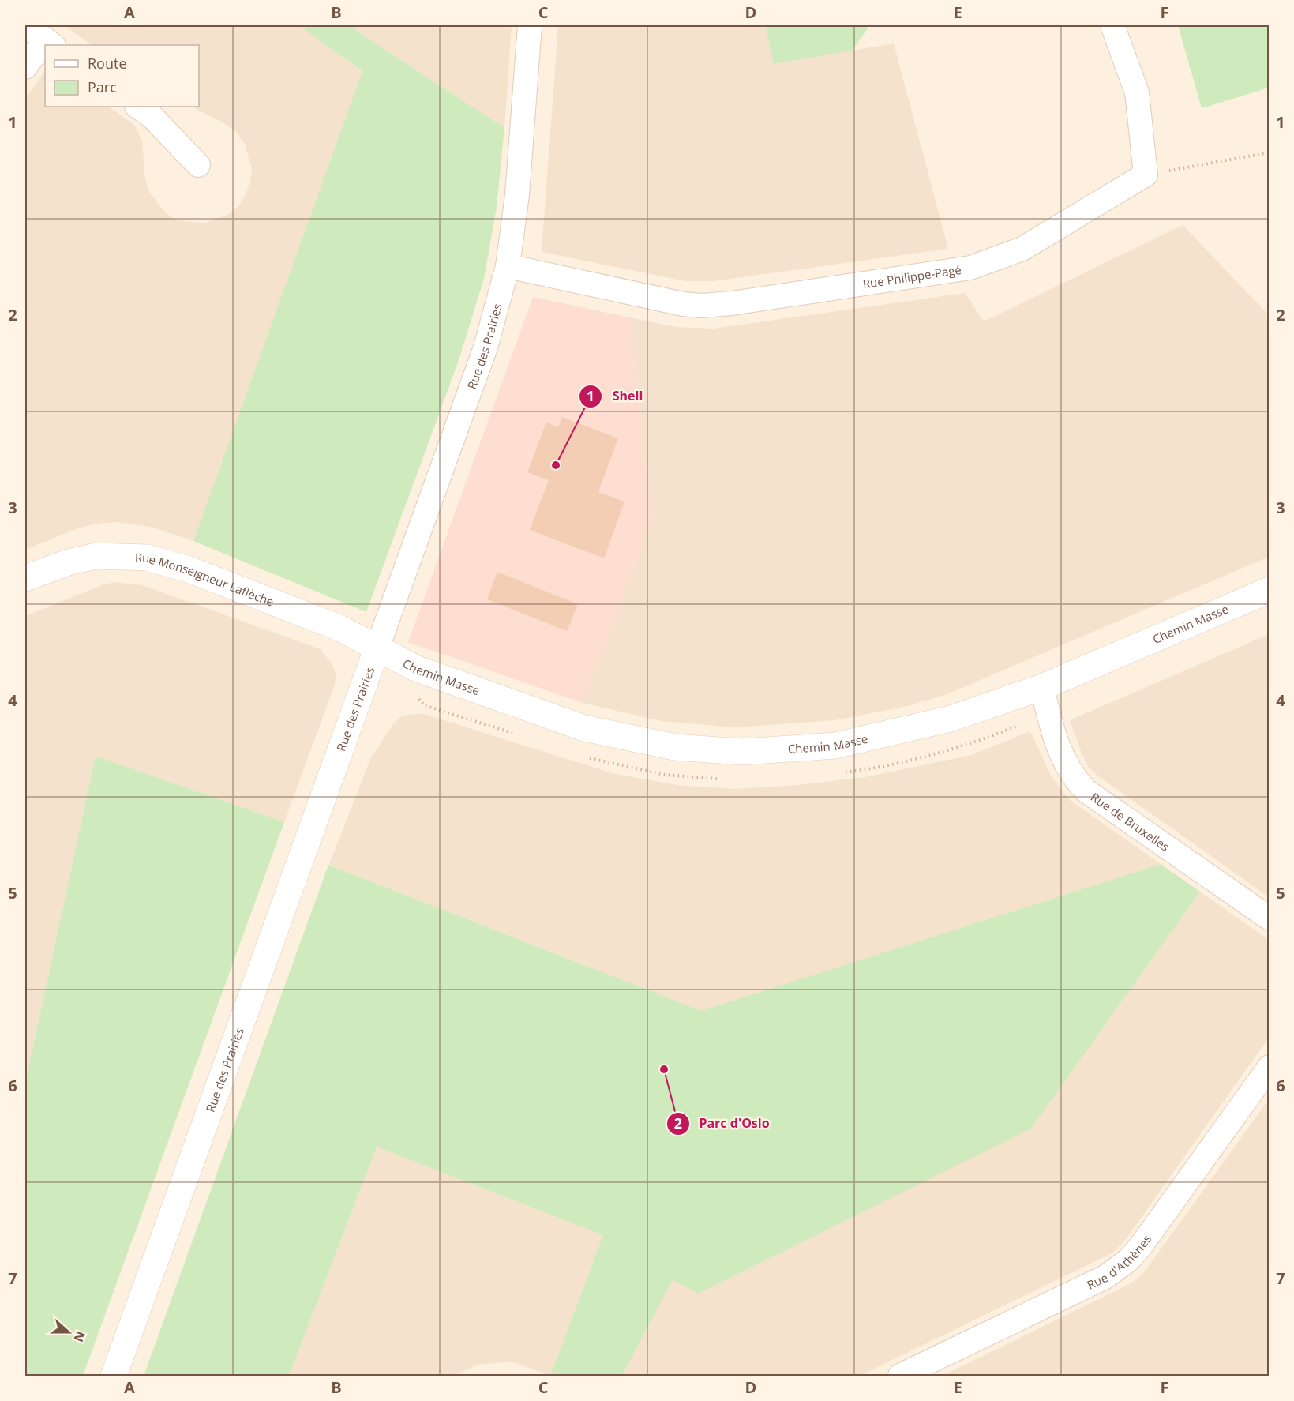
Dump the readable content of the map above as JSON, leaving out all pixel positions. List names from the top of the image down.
{
  "streets": {
    "street": [
      "Rue Philippe-Pagé",
      "Rue des Prairies",
      "Rue Monseigneur Laflèche",
      "Chemin Masse",
      "Rue de Bruxelles",
      "Rue d'Athènes"
    ]
  },
  "crossings": [
    ["Rue Philippe-Pagé", "Rue des Prairies"],
    ["Rue des Prairies", "Rue Monseigneur Laflèche"],
    ["Rue des Prairies", "Chemin Masse"],
    ["Rue Monseigneur Laflèche", "Chemin Masse"],
    ["Chemin Masse", "Rue de Bruxelles"]
  ],
  "places": ["Shell", "Parc d'Oslo"],
  "legend": ["Route", "Parc"],
  "north": "right",
  "grid": {
    "columns": [
      "A",
      "B",
      "C",
      "D",
      "E",
      "F"
    ],
    "rows": [
      "1",
      "2",
      "3",
      "4",
      "5",
      "6",
      "7"
    ]
  }
}
